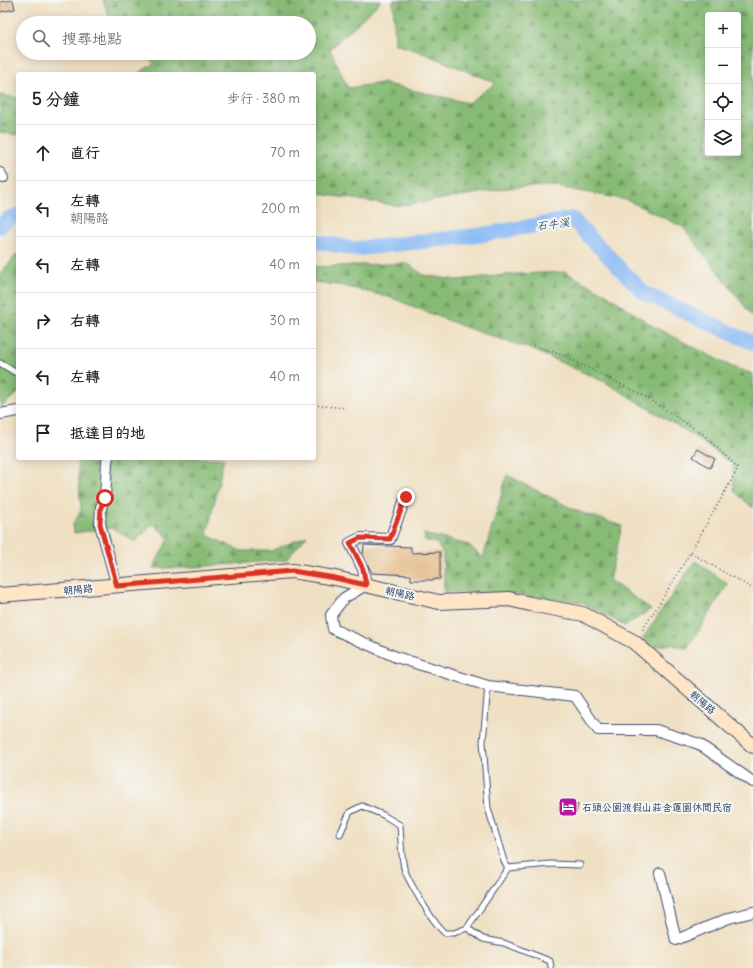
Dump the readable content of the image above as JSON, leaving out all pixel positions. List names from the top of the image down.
{
  "streets": {
    "main road": ["朝陽路"]
  },
  "water": ["石牛溪"],
  "places": {
    "hotel": ["石頭公園渡假山莊含蓮園休閒民宿"]
  },
  "page": {
    "map_buttons": ["+", "−"],
    "search": "搜尋地點",
    "heading": ["5 分鐘", "步行 · 380 m"],
    "list": [
      ["直行", "70 m"],
      ["左轉", "朝陽路", "200 m"],
      ["左轉", "40 m"],
      ["右轉", "30 m"],
      ["左轉", "40 m"],
      "抵達目的地"
    ]
  }
}
